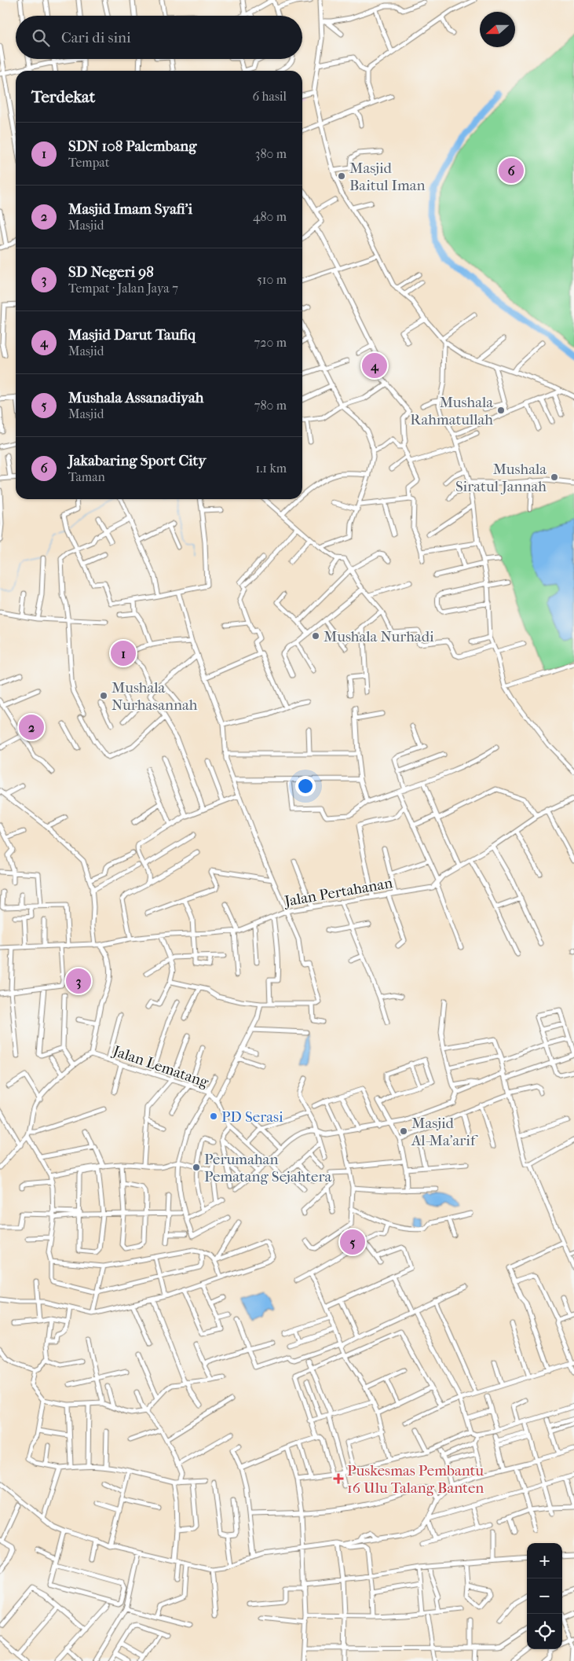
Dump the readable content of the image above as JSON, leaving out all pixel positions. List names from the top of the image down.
{
  "streets": {
    "street": ["Jalan Pertahanan", "Jalan Lematang"]
  },
  "places": {
    "other": [
      "Masjid Baitul Iman",
      "Mushala Rahmatullah",
      "Mushala Siratul Jannah",
      "Mushala Nurhadi",
      "Mushala Nurhasannah",
      "PD Serasi",
      "Masjid Al-Ma'arif",
      "Perumahan Pematang Sejahtera"
    ],
    "health": ["Puskesmas Pembantu 16 Ulu Talang Banten"]
  },
  "north": "left",
  "page": {
    "search": "Cari di sini",
    "heading": ["Terdekat", "6 hasil"],
    "list": [
      {
        "mark": "1",
        "name": "SDN 108 Palembang",
        "note": "Tempat",
        "value": "380 m"
      },
      {
        "mark": "2",
        "name": "Masjid Imam Syafi'i",
        "note": "Masjid",
        "value": "480 m"
      },
      {
        "mark": "3",
        "name": "SD Negeri 98",
        "note": "Tempat · Jalan Jaya 7",
        "value": "510 m"
      },
      {
        "mark": "4",
        "name": "Masjid Darut Taufiq",
        "note": "Masjid",
        "value": "720 m"
      },
      {
        "mark": "5",
        "name": "Mushala Assanadiyah",
        "note": "Masjid",
        "value": "780 m"
      },
      {
        "mark": "6",
        "name": "Jakabaring Sport City",
        "note": "Taman",
        "value": "1.1 km"
      }
    ],
    "pins": [
      "6",
      "4",
      "1",
      "2",
      "3",
      "5"
    ],
    "map_buttons": ["+", "−"]
  }
}
